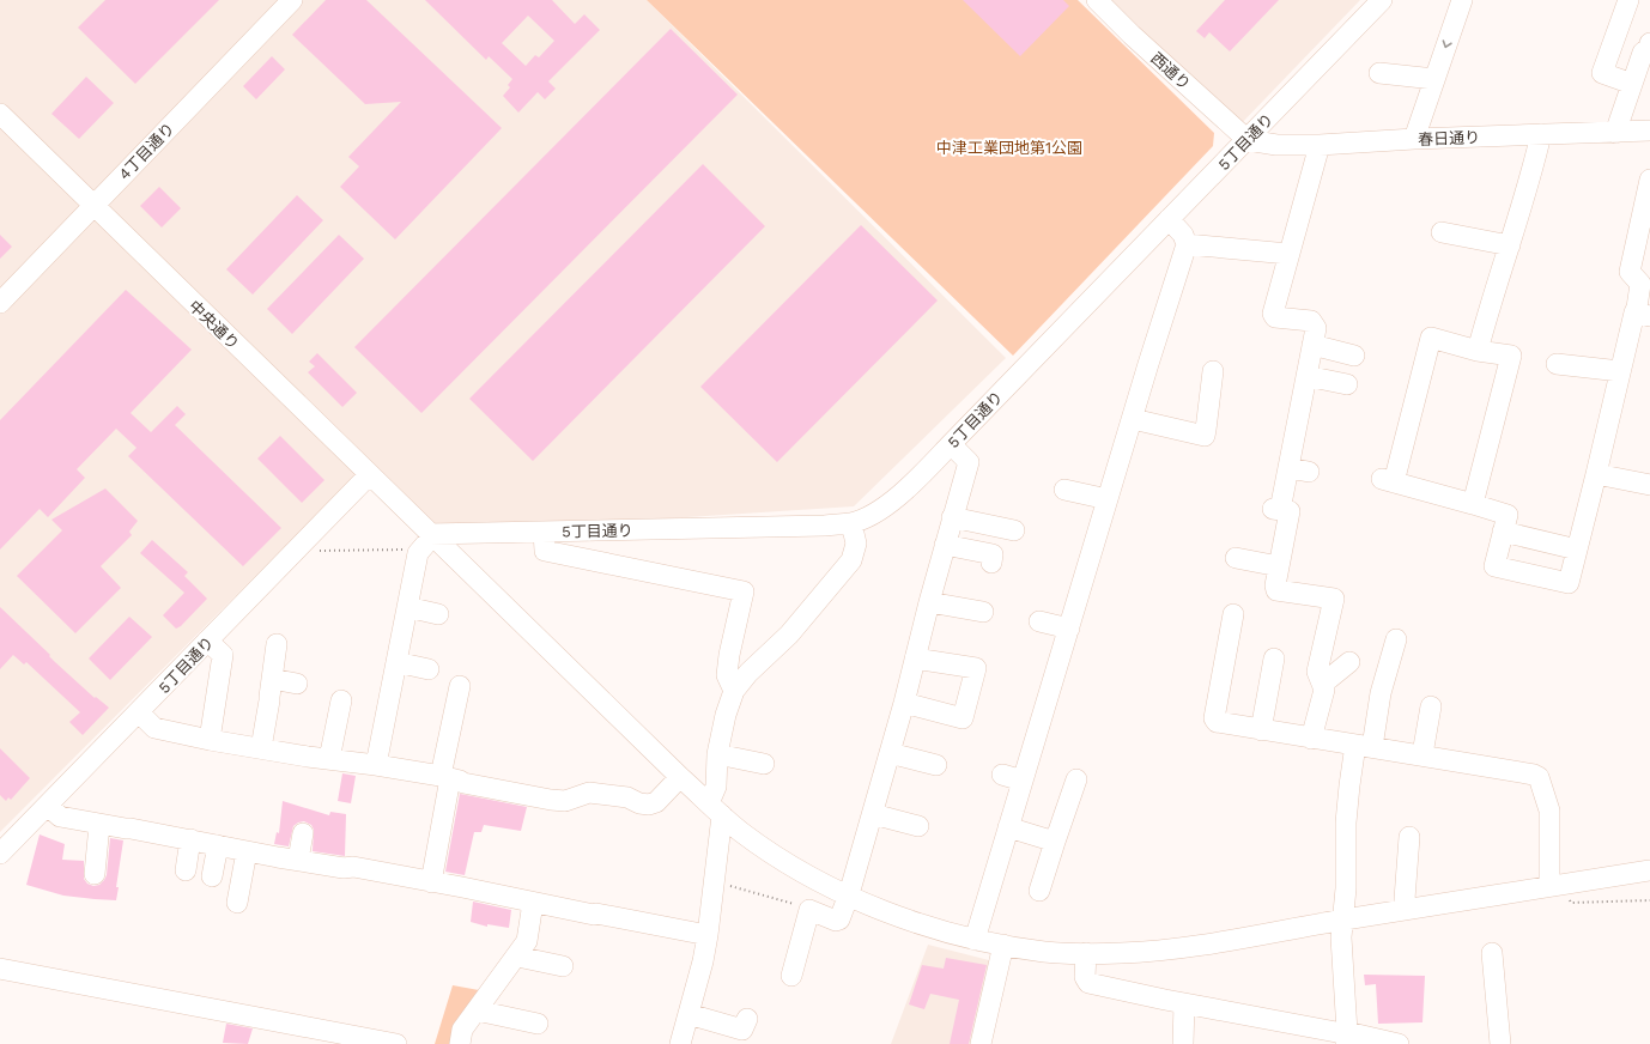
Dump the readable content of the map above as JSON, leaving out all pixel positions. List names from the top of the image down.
{
  "streets": {
    "street": [
      "西通り",
      "春日通り",
      "5丁目通り",
      "4丁目通り",
      "中央通り"
    ]
  },
  "crossings": [
    ["西通り", "春日通り"],
    ["西通り", "5丁目通り"],
    ["春日通り", "5丁目通り"],
    ["5丁目通り", "中央通り"],
    ["4丁目通り", "中央通り"]
  ],
  "parks": ["中津工業団地第1公園"]
}
